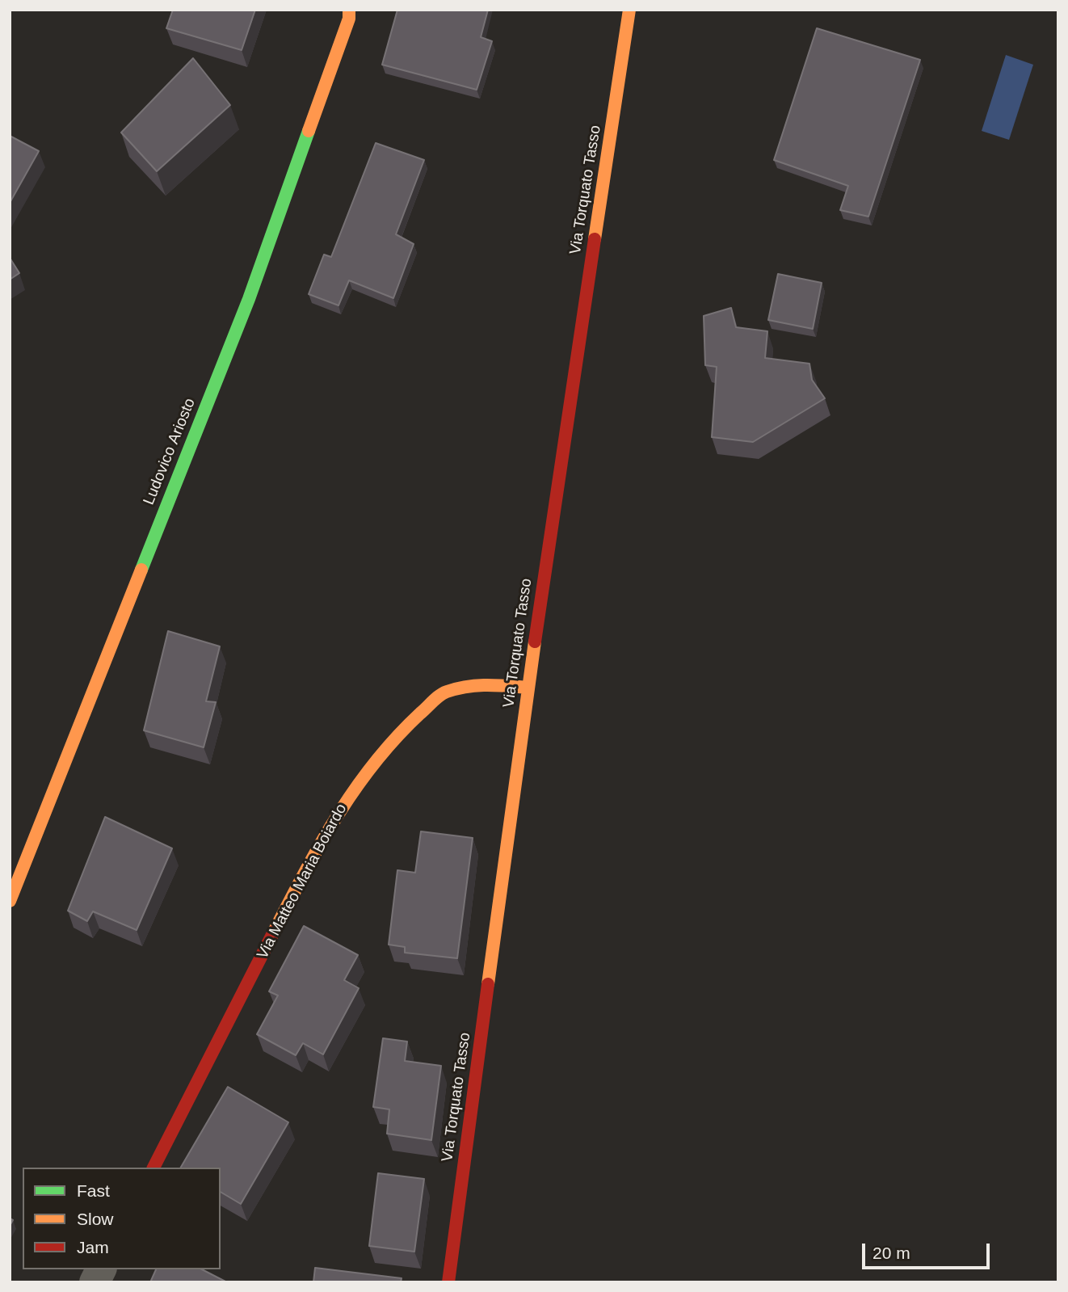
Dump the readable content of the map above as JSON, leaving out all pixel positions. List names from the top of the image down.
{
  "streets": {
    "street": ["Via Torquato Tasso", "Ludovico Ariosto", "Via Matteo Maria Boiardo"]
  },
  "crossings": [
    ["Via Torquato Tasso", "Via Matteo Maria Boiardo"]
  ],
  "legend": ["Fast", "Slow", "Jam"],
  "scale_bar": "20 m"
}
